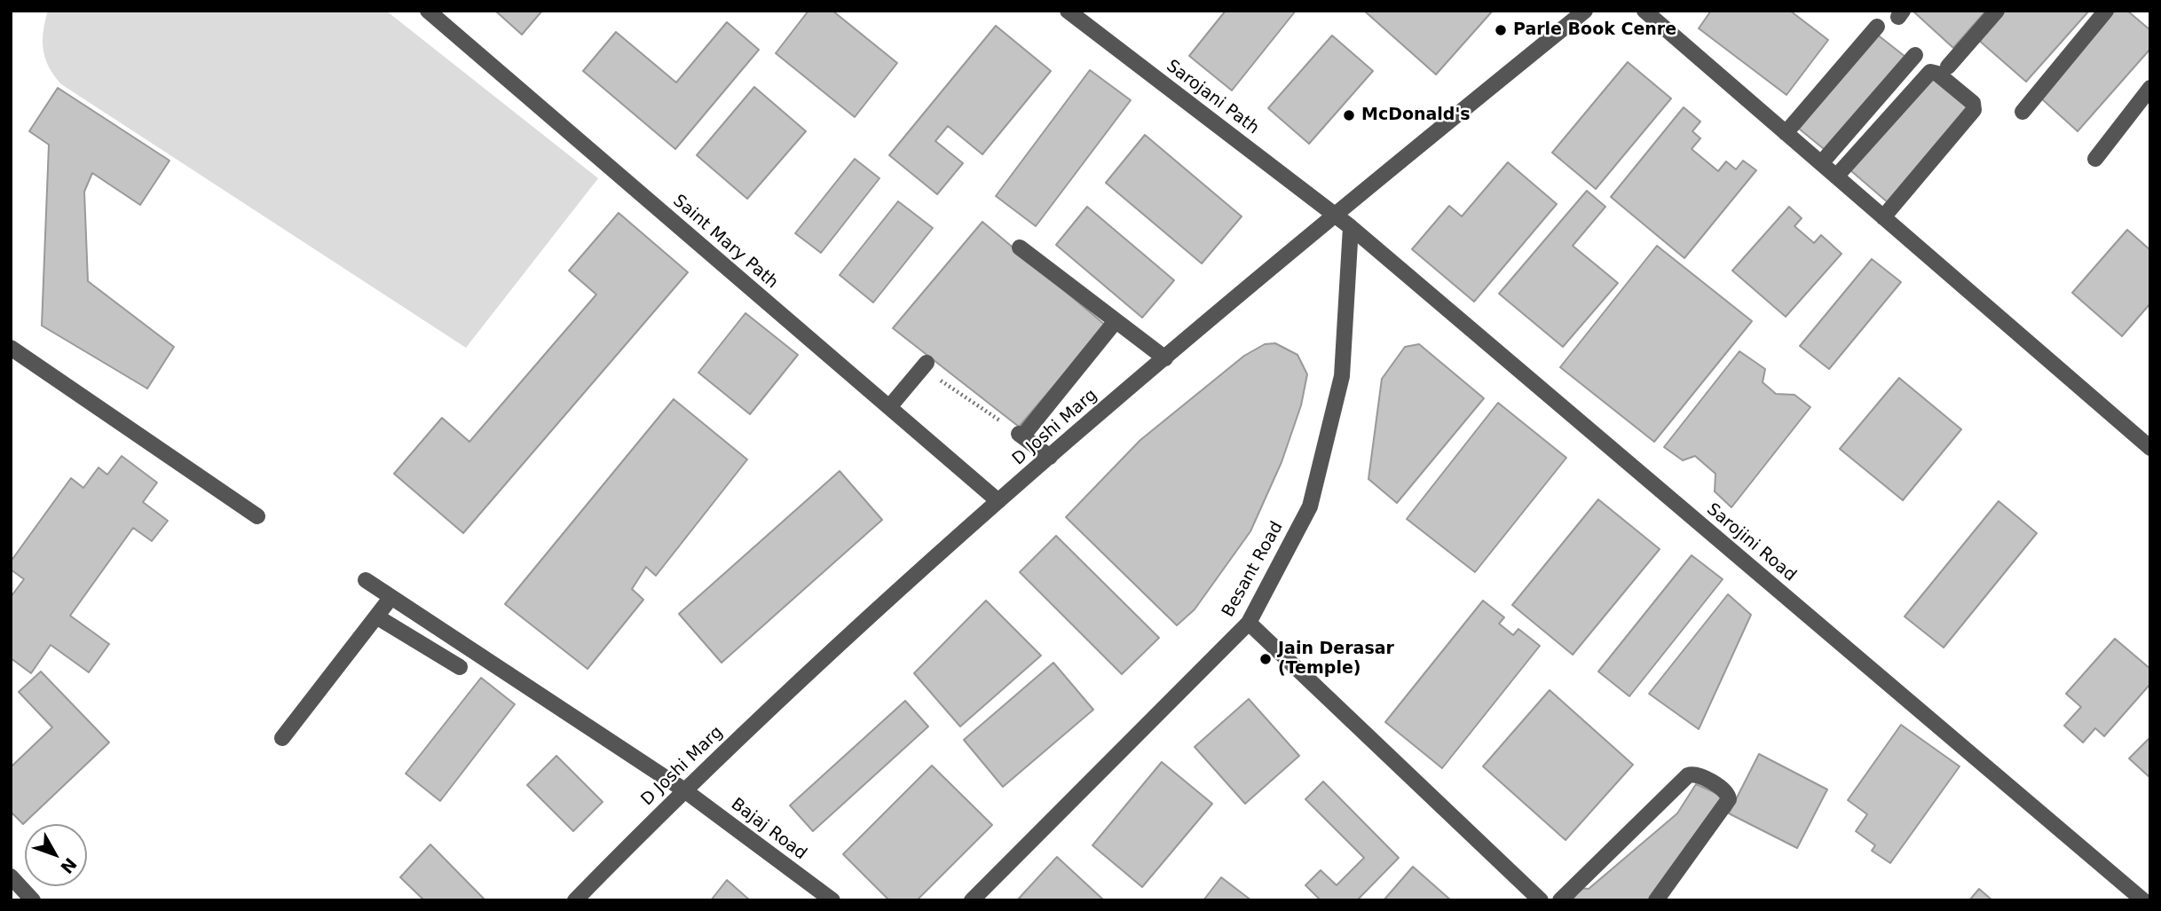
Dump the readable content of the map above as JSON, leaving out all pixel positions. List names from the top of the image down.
{
  "streets": {
    "street": [
      "Sarojani Path",
      "Saint Mary Path",
      "D Joshi Marg",
      "Sarojini Road",
      "Besant Road",
      "Bajaj Road"
    ]
  },
  "crossings": [
    ["Sarojani Path", "D Joshi Marg"],
    ["Sarojani Path", "Sarojini Road"],
    ["Saint Mary Path", "D Joshi Marg"],
    ["D Joshi Marg", "Sarojini Road"],
    ["D Joshi Marg", "Bajaj Road"],
    ["Sarojini Road", "Besant Road"]
  ],
  "places": ["Parle Book Cenre", "McDonald's", "Jain Derasar (Temple)"],
  "north": "bottom right"
}
